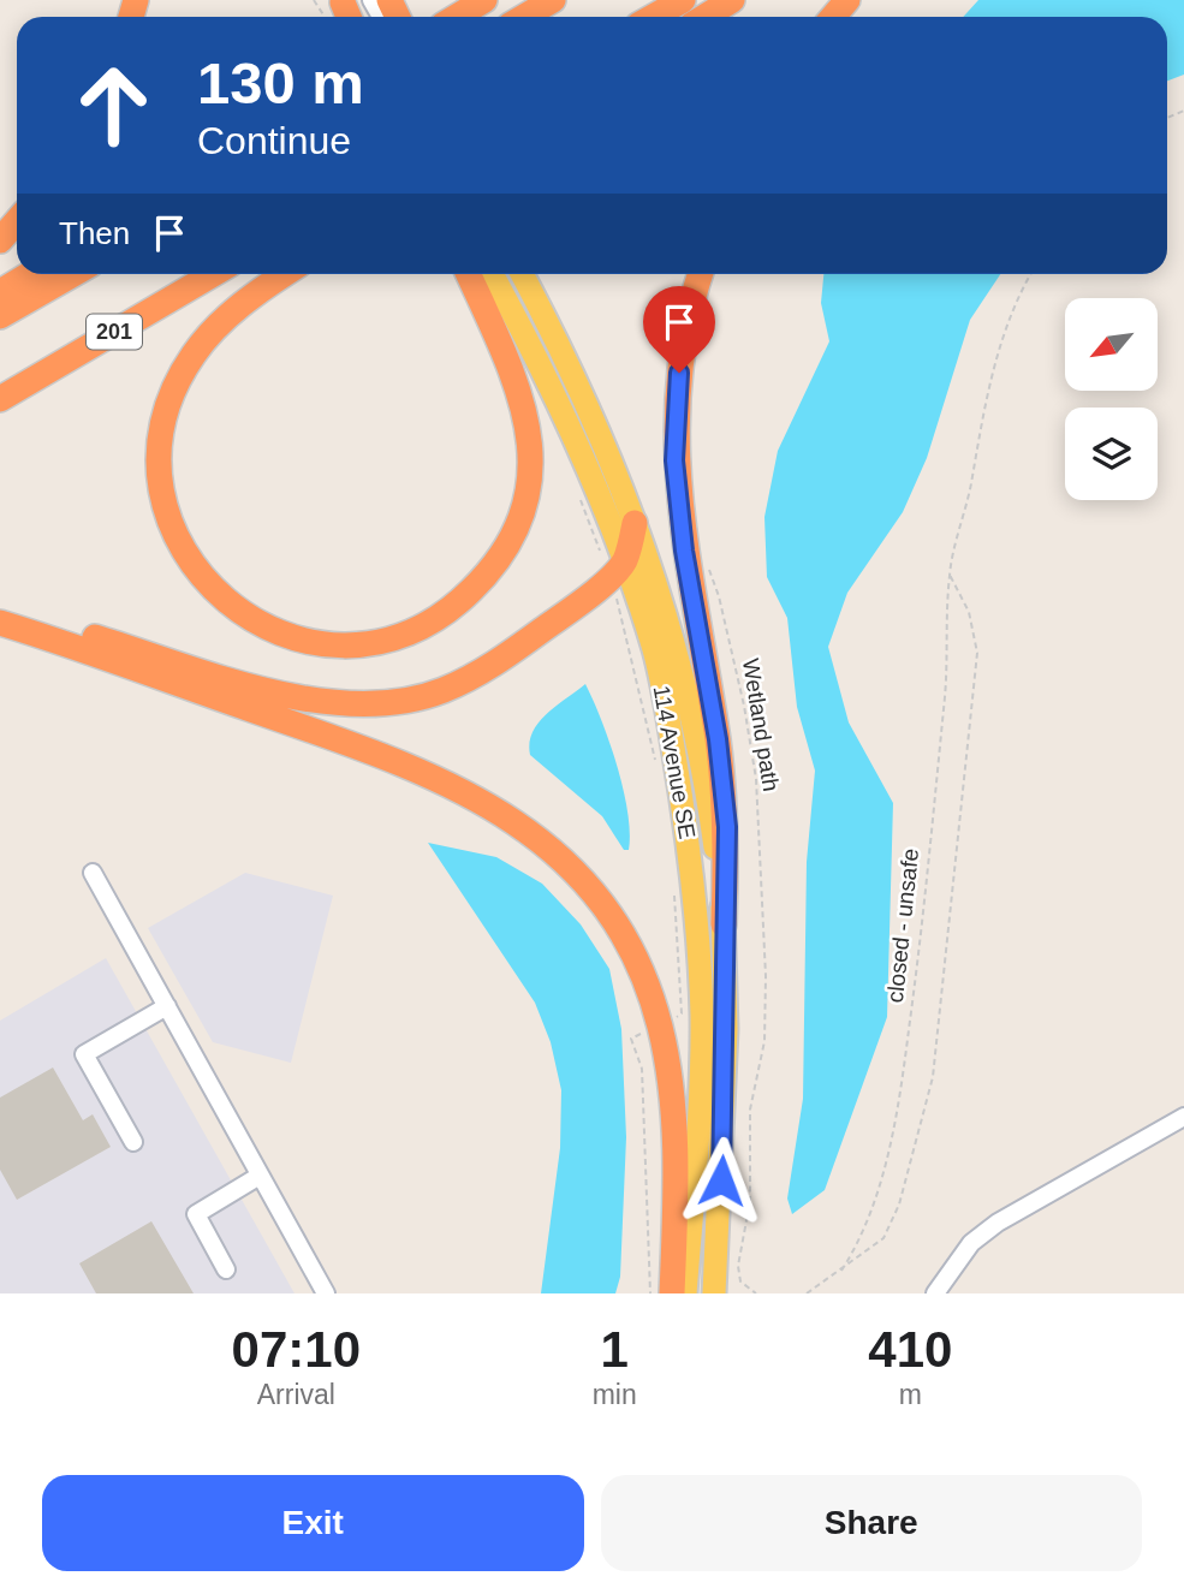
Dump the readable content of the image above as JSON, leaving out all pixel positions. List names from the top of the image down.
{
  "streets": {
    "highway": ["201"],
    "main road": ["114 Avenue SE"],
    "path": ["Wetland path", "closed - unsafe"]
  },
  "north": "bottom left",
  "page": {
    "turn": ["130 m", "Continue"],
    "then": "Then",
    "eta": [
      "07:10",
      "Arrival",
      "1",
      "min",
      "410",
      "m"
    ],
    "buttons": ["Exit", "Share"]
  }
}
